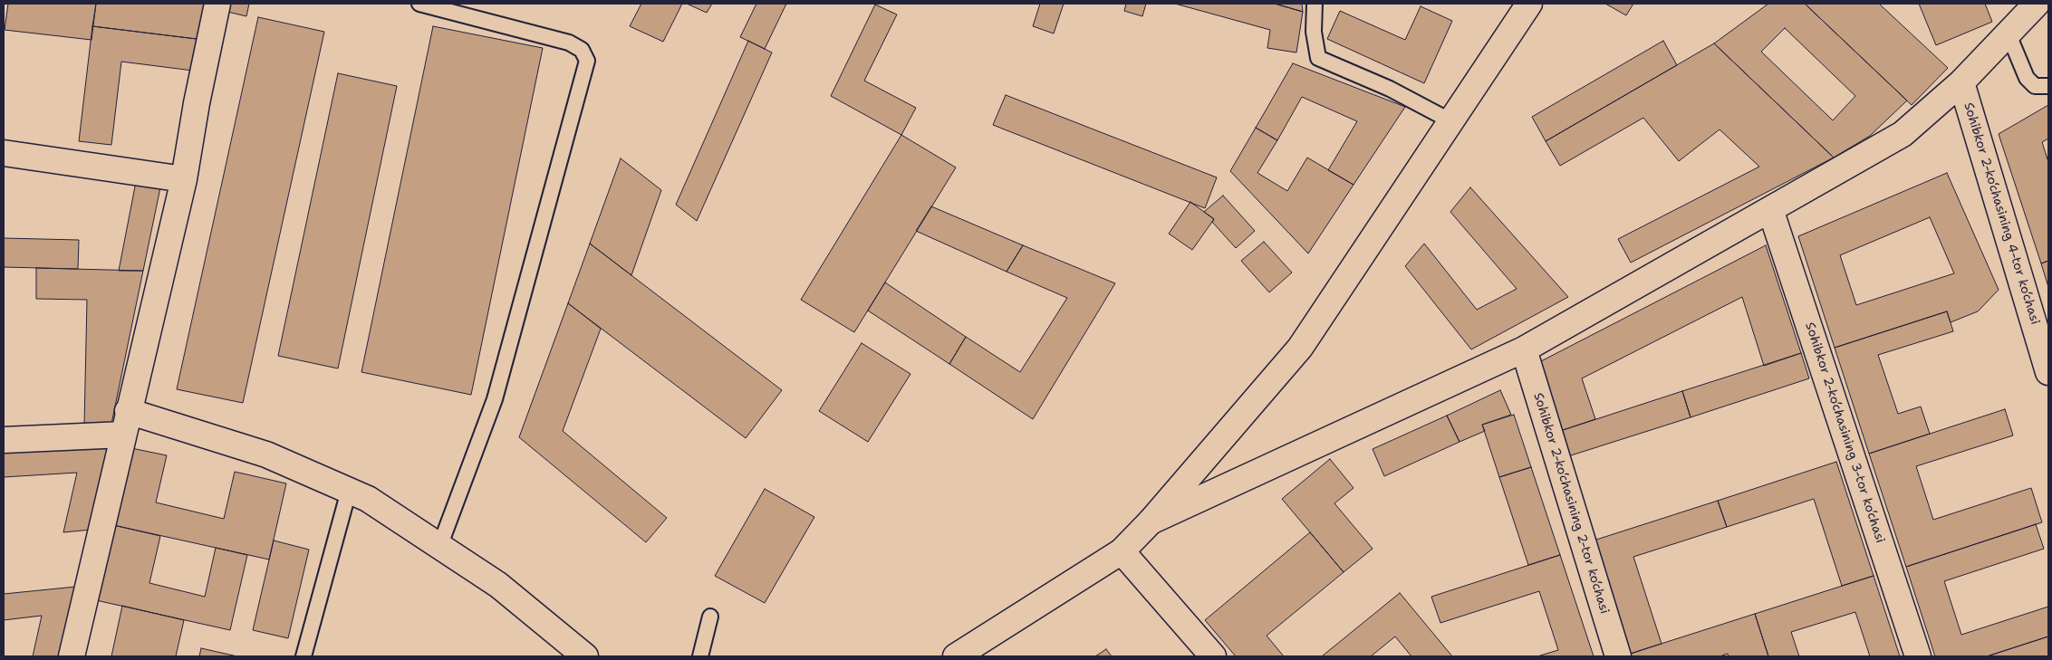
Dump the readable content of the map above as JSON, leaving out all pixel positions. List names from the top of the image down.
{
  "streets": {
    "street": ["Sohibkor 2-ko‘chasining 4-tor ko‘chasi", "Sohibkor 2-ko‘chasining 3-tor ko‘chasi", "Sohibkor 2-ko‘chasining 2-tor ko‘chasi"]
  }
}
